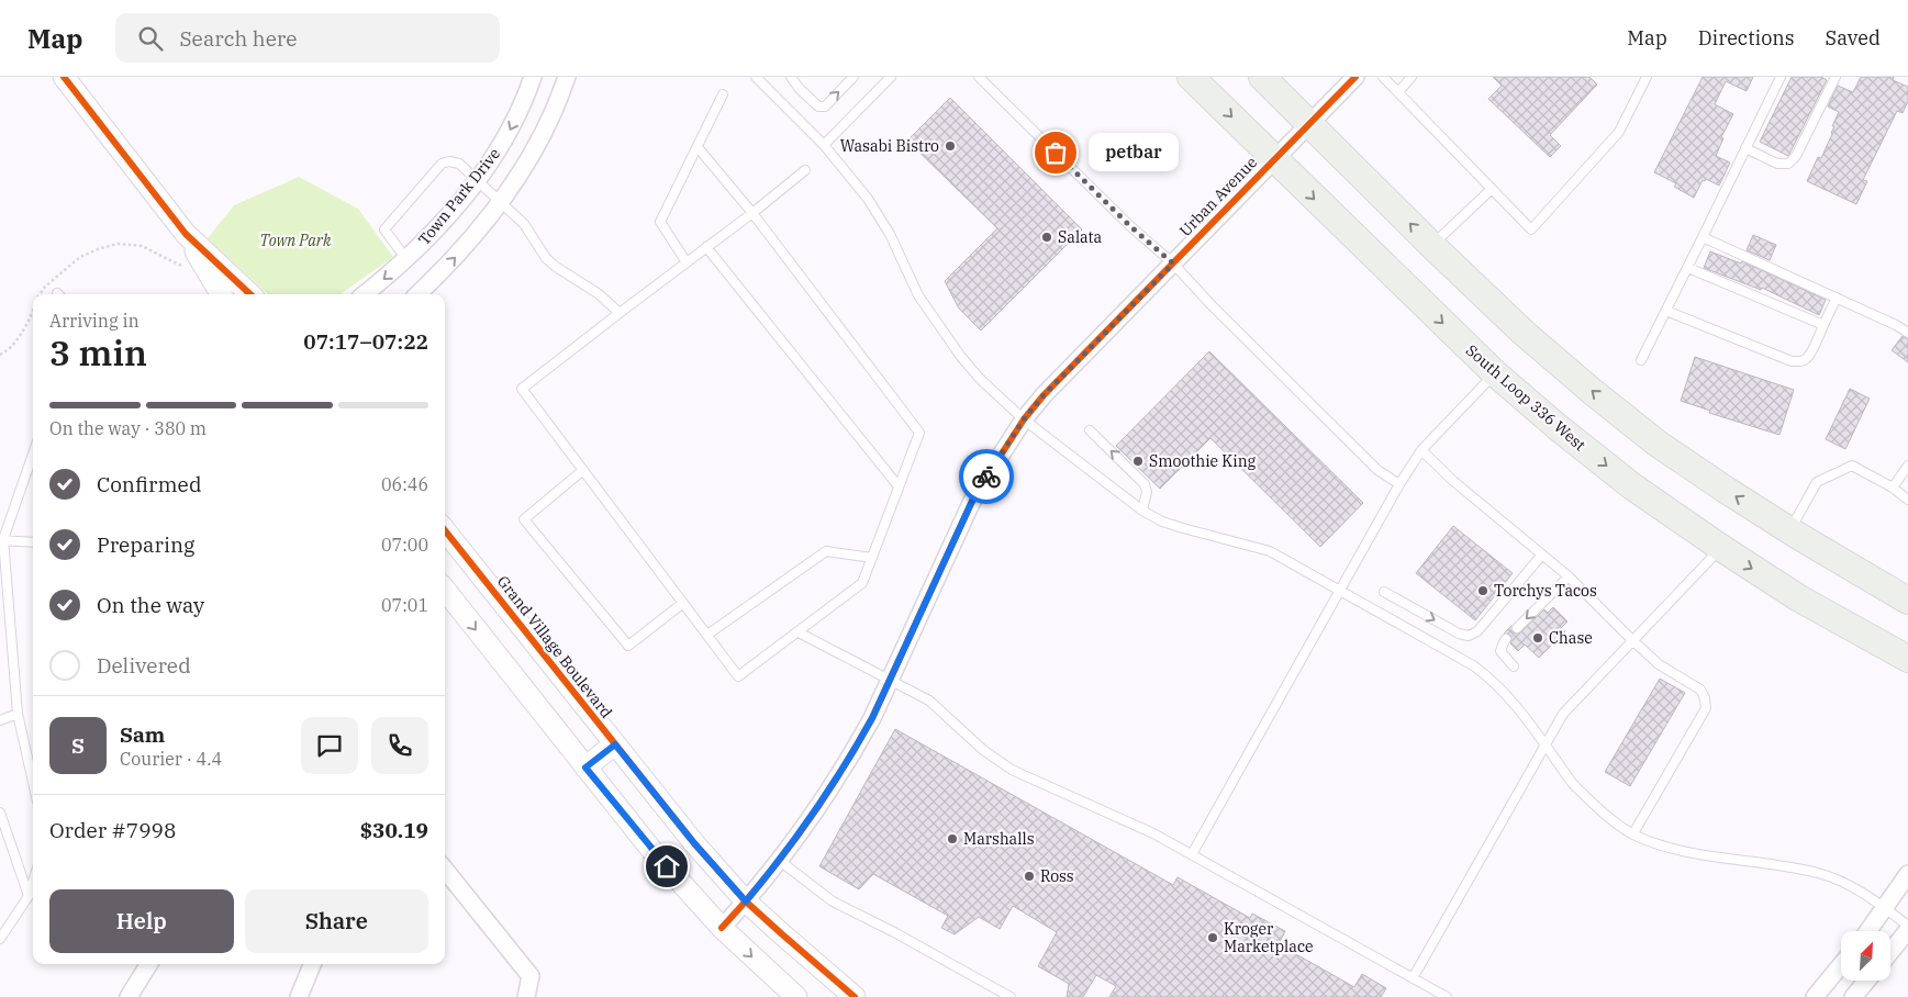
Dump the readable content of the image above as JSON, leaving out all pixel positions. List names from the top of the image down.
{
  "streets": {
    "main road": ["South Loop 336 West"],
    "street": ["Town Park Drive", "Urban Avenue", "Grand Village Boulevard"]
  },
  "crossings": [
    ["Urban Avenue", "South Loop 336 West"],
    ["Urban Avenue", "Grand Village Boulevard"]
  ],
  "parks": ["Town Park"],
  "places": [
    "Wasabi Bistro",
    "petbar",
    "Salata",
    "Smoothie King",
    "Torchys Tacos",
    "Chase",
    "Marshalls",
    "Ross",
    "Kroger Marketplace"
  ],
  "north": "top right",
  "page": {
    "header": "Map",
    "search": "Search here",
    "nav": ["Map", "Directions", "Saved"],
    "bubble": "petbar",
    "heading": ["3 min", "Arriving in", "07:17–07:22"],
    "panel": [
      "Sam",
      "Courier · 4.4",
      "Order #7998",
      "$30.19"
    ],
    "bar": "On the way · 380 m",
    "list": [
      ["Confirmed", "06:46"],
      ["Preparing", "07:00"],
      ["On the way", "07:01"],
      "Delivered"
    ],
    "round": "S",
    "buttons": ["Help", "Share"]
  }
}
